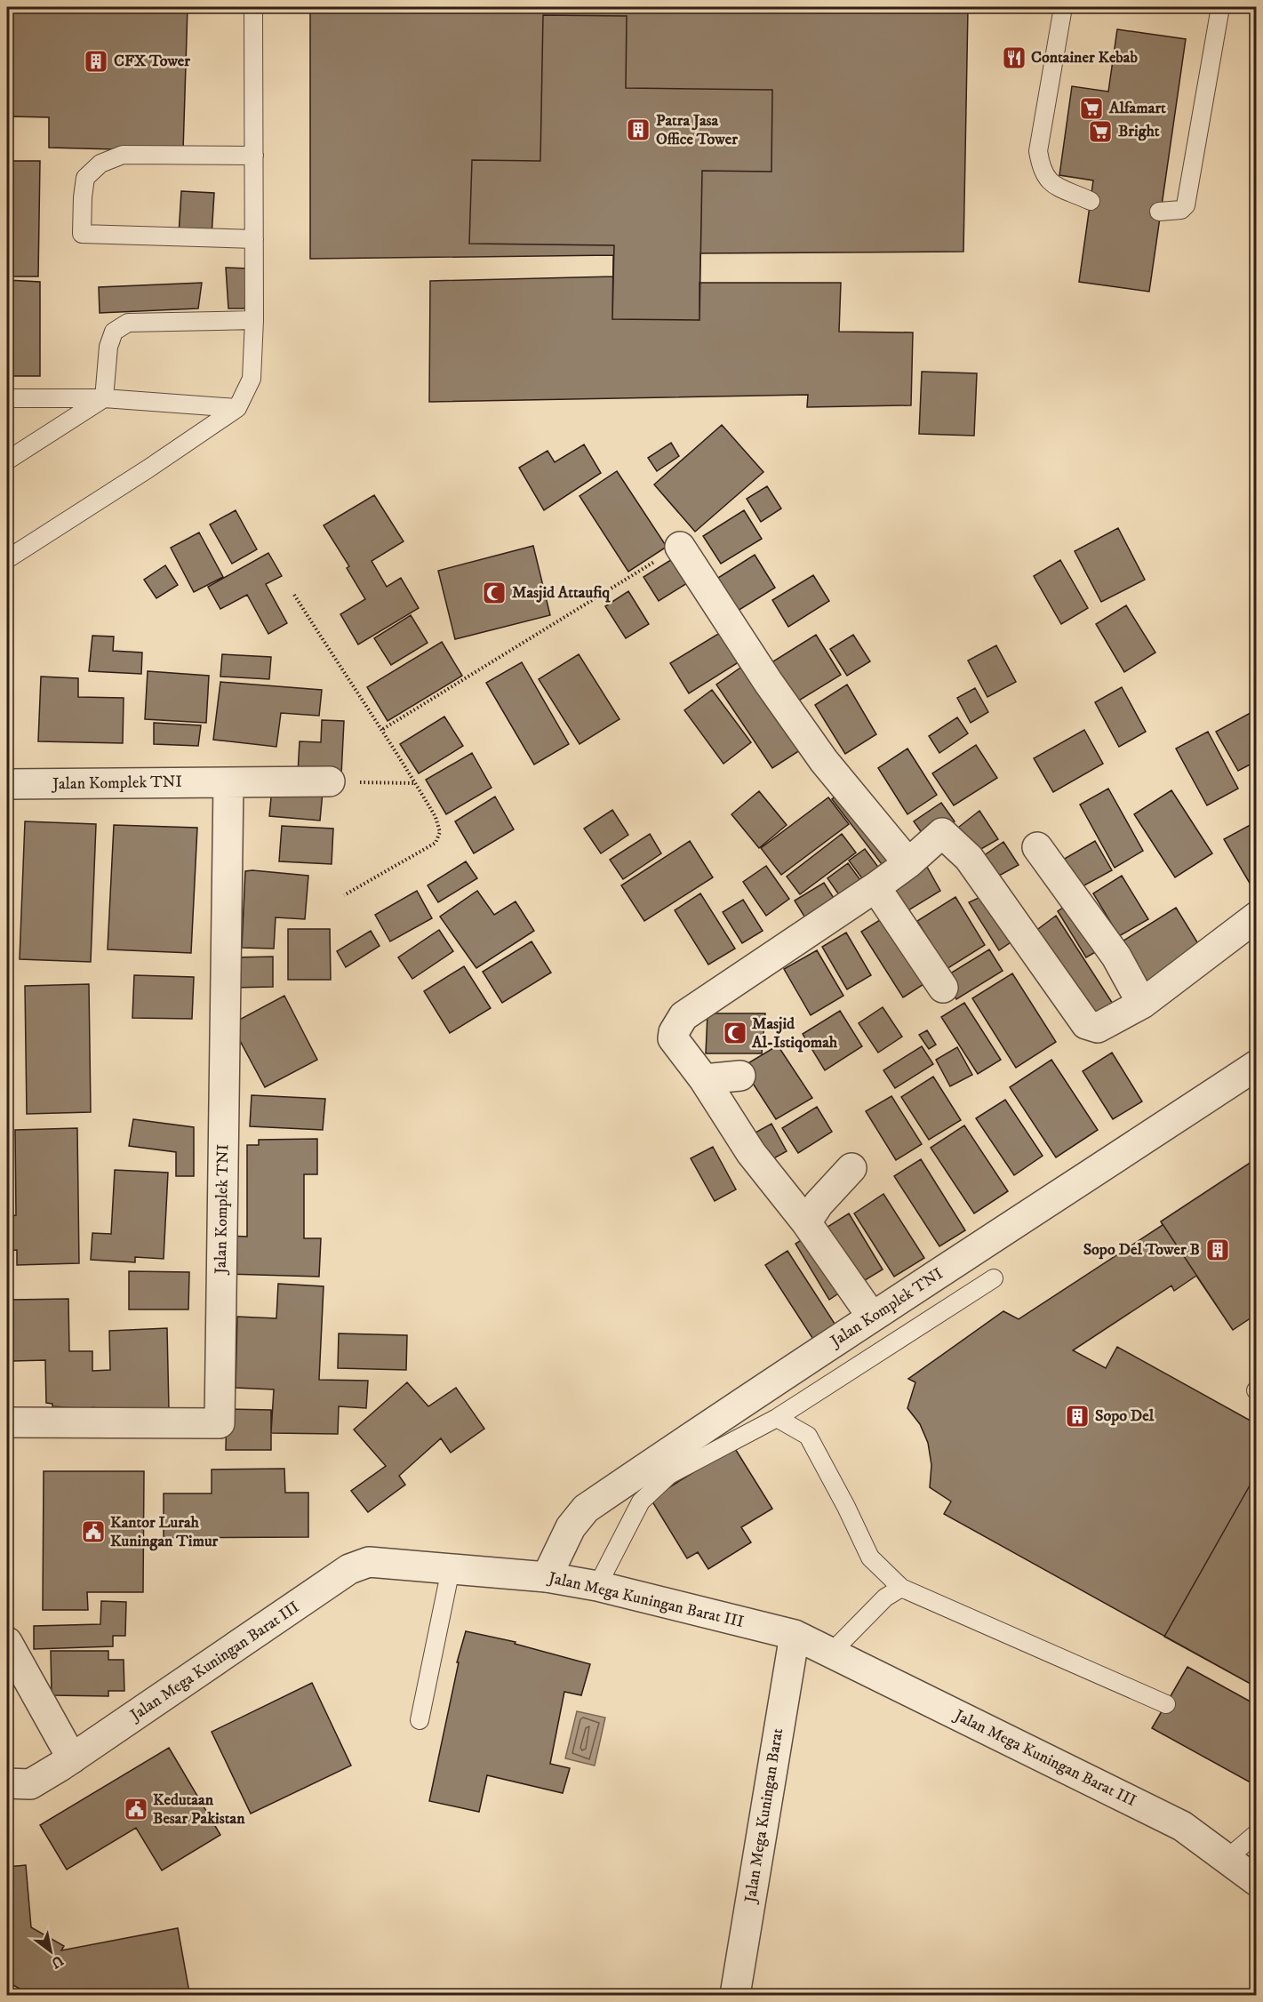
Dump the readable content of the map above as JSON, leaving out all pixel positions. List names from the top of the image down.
{
  "streets": {
    "street": ["Jalan Komplek TNI", "Jalan Mega Kuningan Barat III", "Jalan Mega Kuningan Barat"]
  },
  "crossings": [
    ["Jalan Komplek TNI", "Jalan Mega Kuningan Barat III"],
    ["Jalan Mega Kuningan Barat III", "Jalan Mega Kuningan Barat"]
  ],
  "places": {
    "restaurant": ["Container Kebab"],
    "building": [
      "CFX Tower",
      "Patra Jasa Office Tower",
      "Sopo Del Tower B",
      "Sopo Del"
    ],
    "supermarket": ["Alfamart", "Bright"],
    "mosque": ["Masjid Attaufiq", "Masjid Al-Istiqomah"],
    "public building": ["Kantor Lurah Kuningan Timur", "Kedutaan Besar Pakistan"]
  },
  "north": "bottom right"
}
